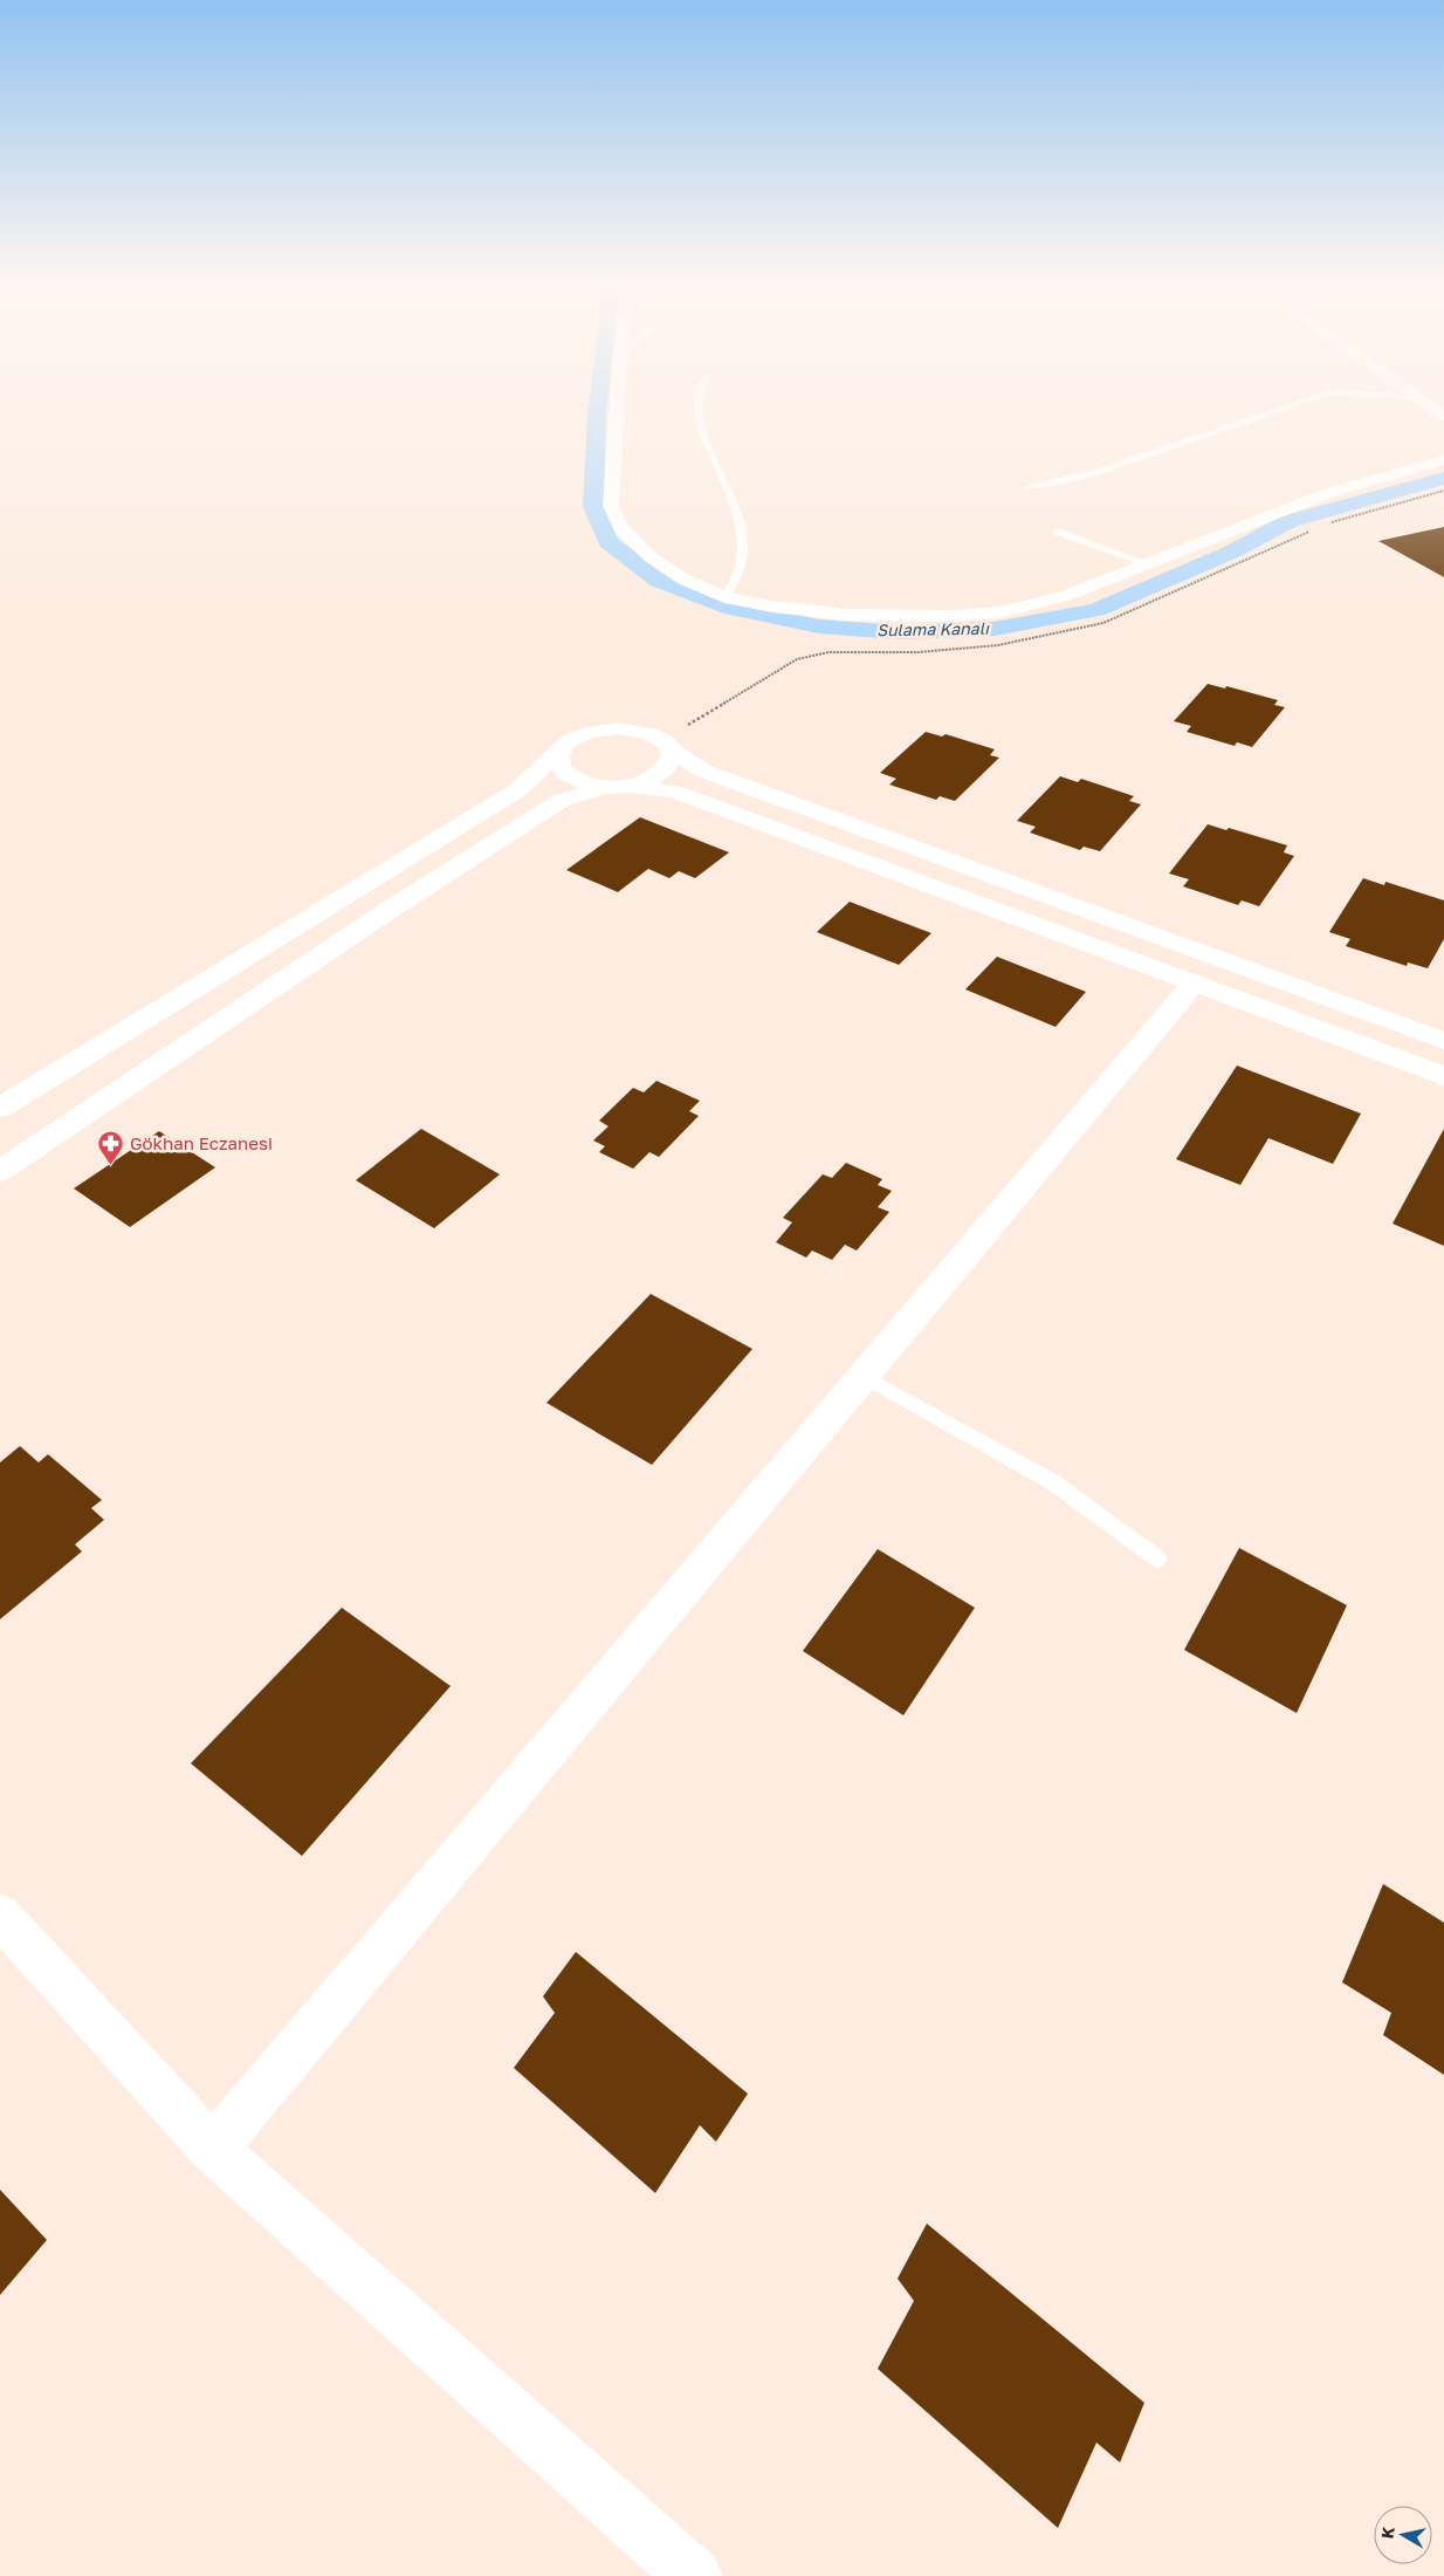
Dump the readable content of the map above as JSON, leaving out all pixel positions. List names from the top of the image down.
{
  "water": ["Sulama Kanalı"],
  "places": {
    "pharmacy": ["Gökhan Eczanesi"]
  },
  "north": "left"
}
